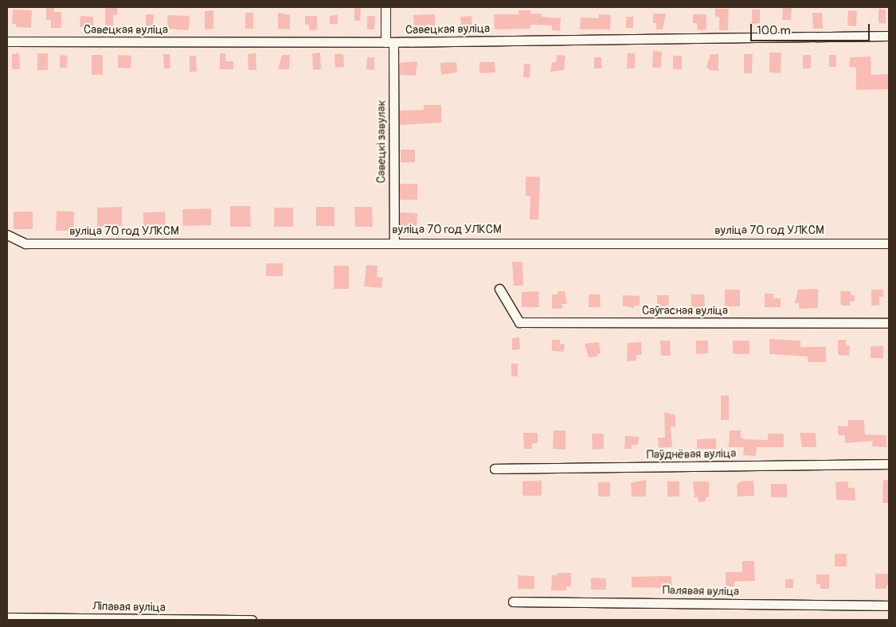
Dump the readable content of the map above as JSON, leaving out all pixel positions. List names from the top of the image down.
{
  "streets": {
    "street": [
      "Савецкая вуліца",
      "Савецкі завулак",
      "вуліца 70 год УЛКСМ",
      "Саўгасная вуліца",
      "Паўднёвая вуліца",
      "Палявая вуліца",
      "Ліпавая вуліца"
    ]
  },
  "crossings": [
    ["Савецкая вуліца", "Савецкі завулак"],
    ["Савецкі завулак", "вуліца 70 год УЛКСМ"]
  ],
  "scale_bar": "100 m"
}
